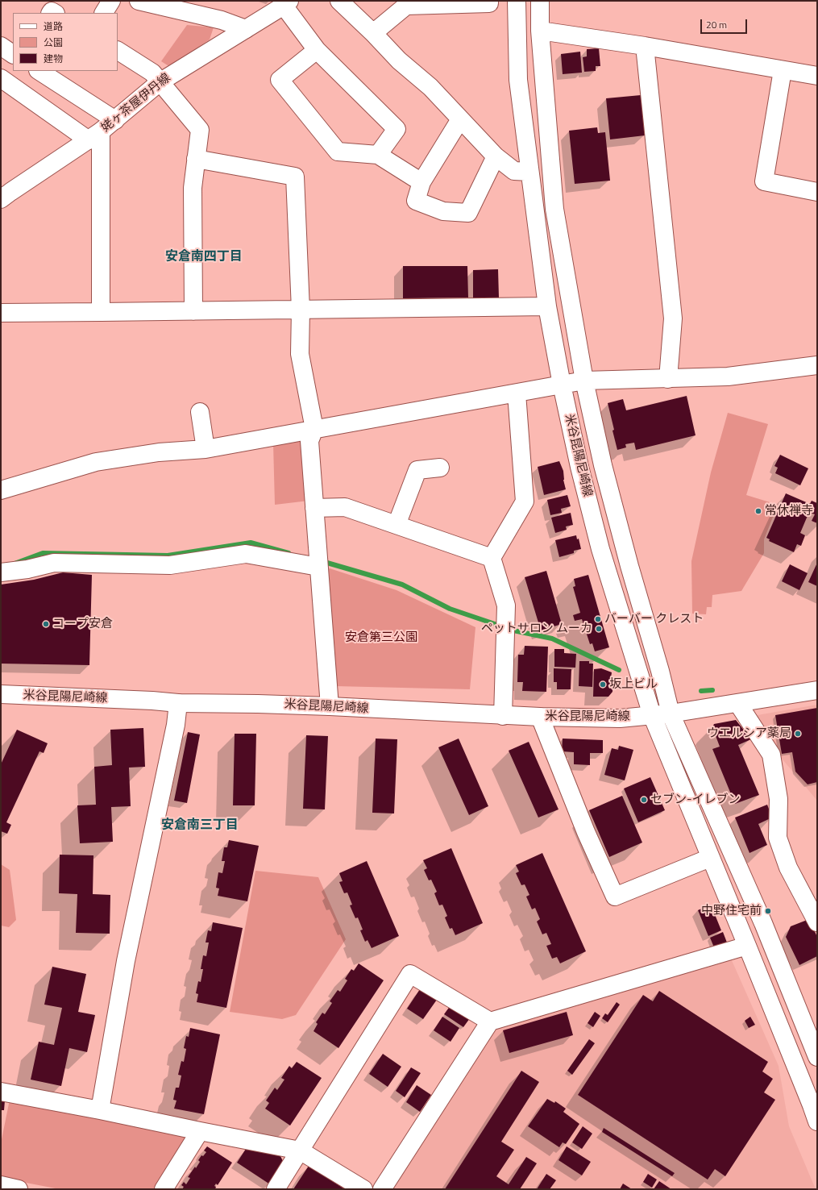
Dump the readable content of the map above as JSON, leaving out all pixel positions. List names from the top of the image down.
{
  "streets": {
    "street": ["姥ヶ茶屋伊丹線", "米谷昆陽尼崎線"]
  },
  "districts": ["安倉南四丁目", "安倉南三丁目"],
  "parks": ["安倉第三公園"],
  "places": [
    "常休禅寺",
    "バーバー クレスト",
    "コープ安倉",
    "ペットサロン ムーカ",
    "坂上ビル",
    "ウエルシア薬局",
    "セブン-イレブン",
    "中野住宅前"
  ],
  "legend": ["道路", "公園", "建物"],
  "scale_bar": "20 m"
}
